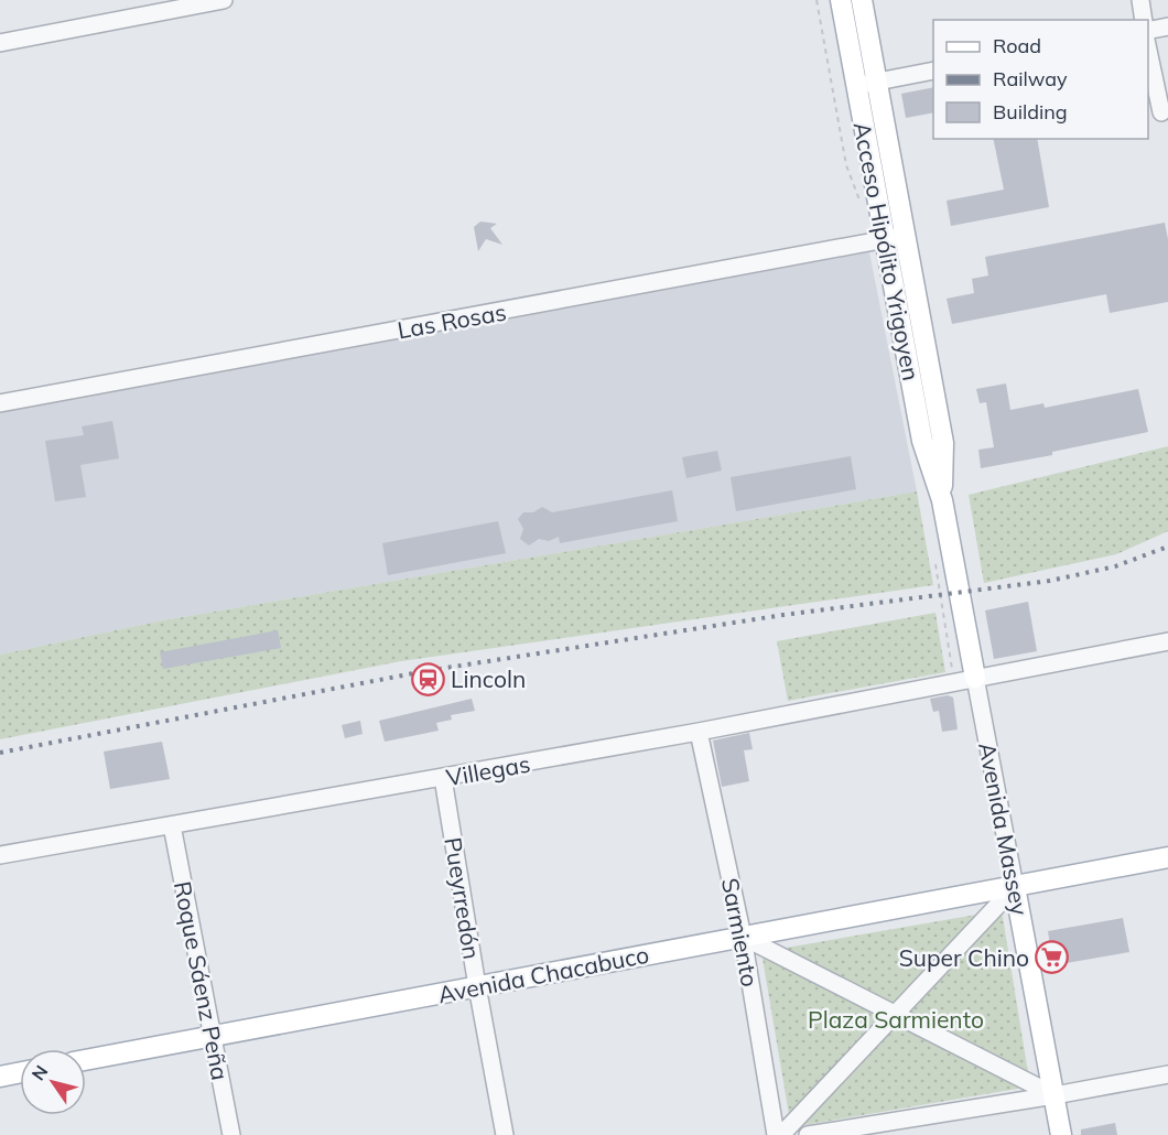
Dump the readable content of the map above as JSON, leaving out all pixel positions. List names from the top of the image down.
{
  "streets": {
    "main road": ["Acceso Hipólito Yrigoyen", "Avenida Massey", "Avenida Chacabuco"],
    "street": [
      "Las Rosas",
      "Villegas",
      "Pueyrredón",
      "Sarmiento",
      "Roque Sáenz Peña"
    ]
  },
  "crossings": [
    ["Acceso Hipólito Yrigoyen", "Las Rosas"],
    ["Acceso Hipólito Yrigoyen", "Villegas"],
    ["Acceso Hipólito Yrigoyen", "Avenida Massey"],
    ["Villegas", "Avenida Massey"],
    ["Villegas", "Pueyrredón"],
    ["Villegas", "Sarmiento"],
    ["Villegas", "Roque Sáenz Peña"],
    ["Avenida Massey", "Avenida Chacabuco"],
    ["Pueyrredón", "Avenida Chacabuco"],
    ["Sarmiento", "Avenida Chacabuco"],
    ["Avenida Chacabuco", "Roque Sáenz Peña"]
  ],
  "parks": ["Plaza Sarmiento"],
  "places": {
    "station": ["Lincoln"],
    "supermarket": ["Super Chino"]
  },
  "legend": ["Road", "Railway", "Building"],
  "north": "top left"
}
